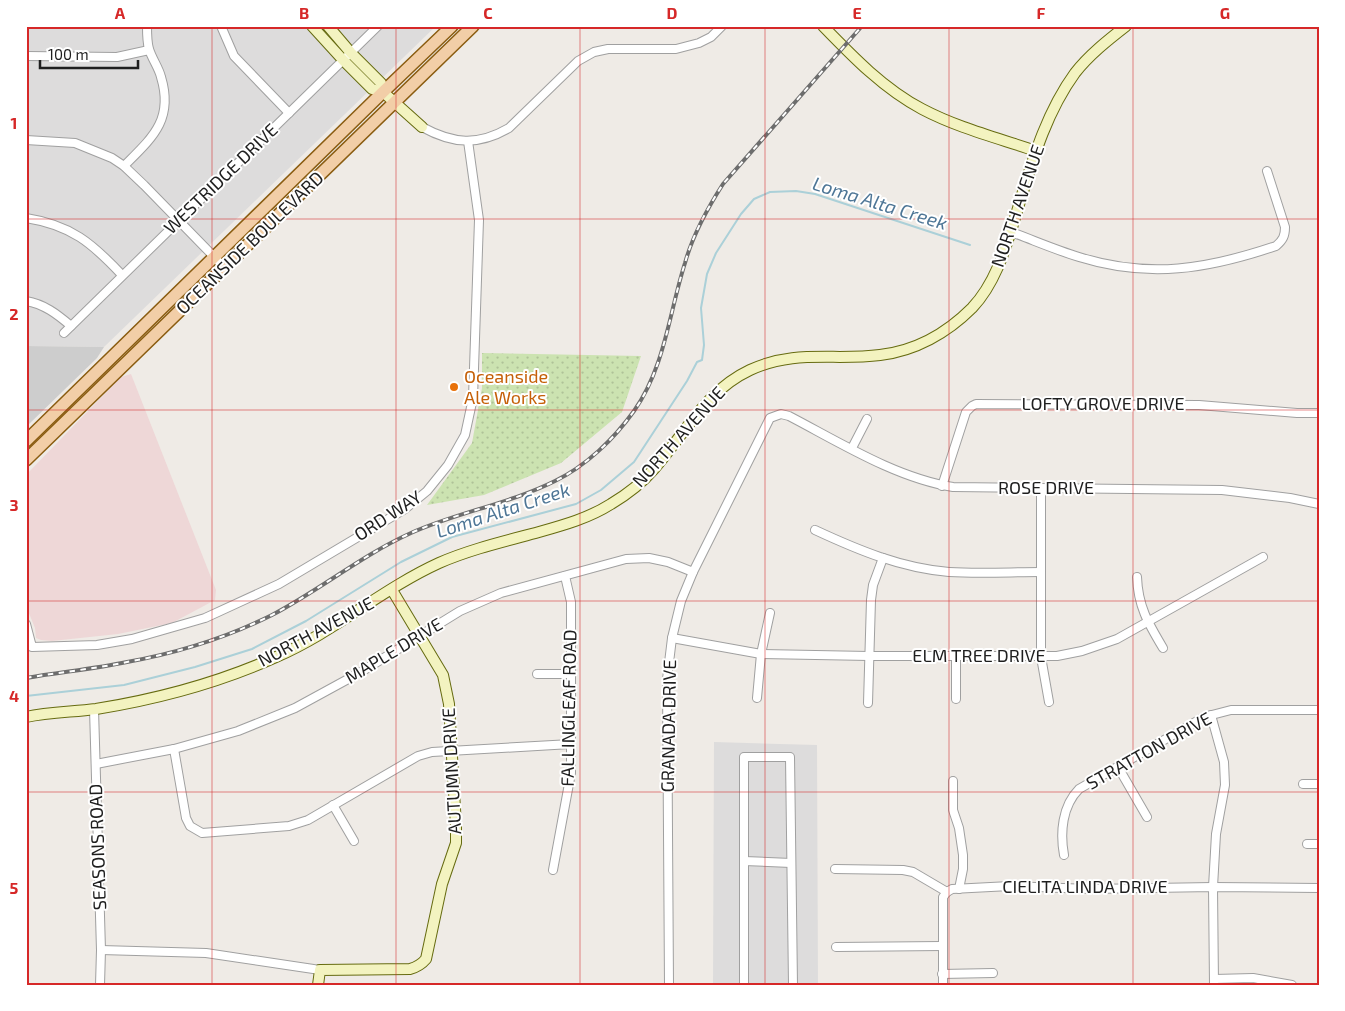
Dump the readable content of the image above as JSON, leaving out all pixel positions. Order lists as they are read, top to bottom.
{
  "streets": {
    "main road": ["NORTH AVENUE", "OCEANSIDE BOULEVARD", "AUTUMN DRIVE"],
    "street": [
      "WESTRIDGE DRIVE",
      "LOFTY GROVE DRIVE",
      "ROSE DRIVE",
      "ORD WAY",
      "MAPLE DRIVE",
      "ELM TREE DRIVE",
      "FALLINGLEAF ROAD",
      "GRANADA DRIVE",
      "STRATTON DRIVE",
      "SEASONS ROAD",
      "CIELITA LINDA DRIVE"
    ]
  },
  "crossings": [
    ["NORTH AVENUE", "AUTUMN DRIVE"],
    ["NORTH AVENUE", "SEASONS ROAD"],
    ["LOFTY GROVE DRIVE", "ROSE DRIVE"],
    ["ROSE DRIVE", "GRANADA DRIVE"],
    ["MAPLE DRIVE", "FALLINGLEAF ROAD"],
    ["MAPLE DRIVE", "GRANADA DRIVE"],
    ["MAPLE DRIVE", "AUTUMN DRIVE"],
    ["MAPLE DRIVE", "SEASONS ROAD"],
    ["ELM TREE DRIVE", "GRANADA DRIVE"]
  ],
  "water": ["Loma Alta Creek"],
  "places": ["Oceanside Ale Works"],
  "scale_bar": "100 m",
  "grid": {
    "columns": [
      "A",
      "B",
      "C",
      "D",
      "E",
      "F",
      "G"
    ],
    "rows": [
      "1",
      "2",
      "3",
      "4",
      "5"
    ]
  }
}
